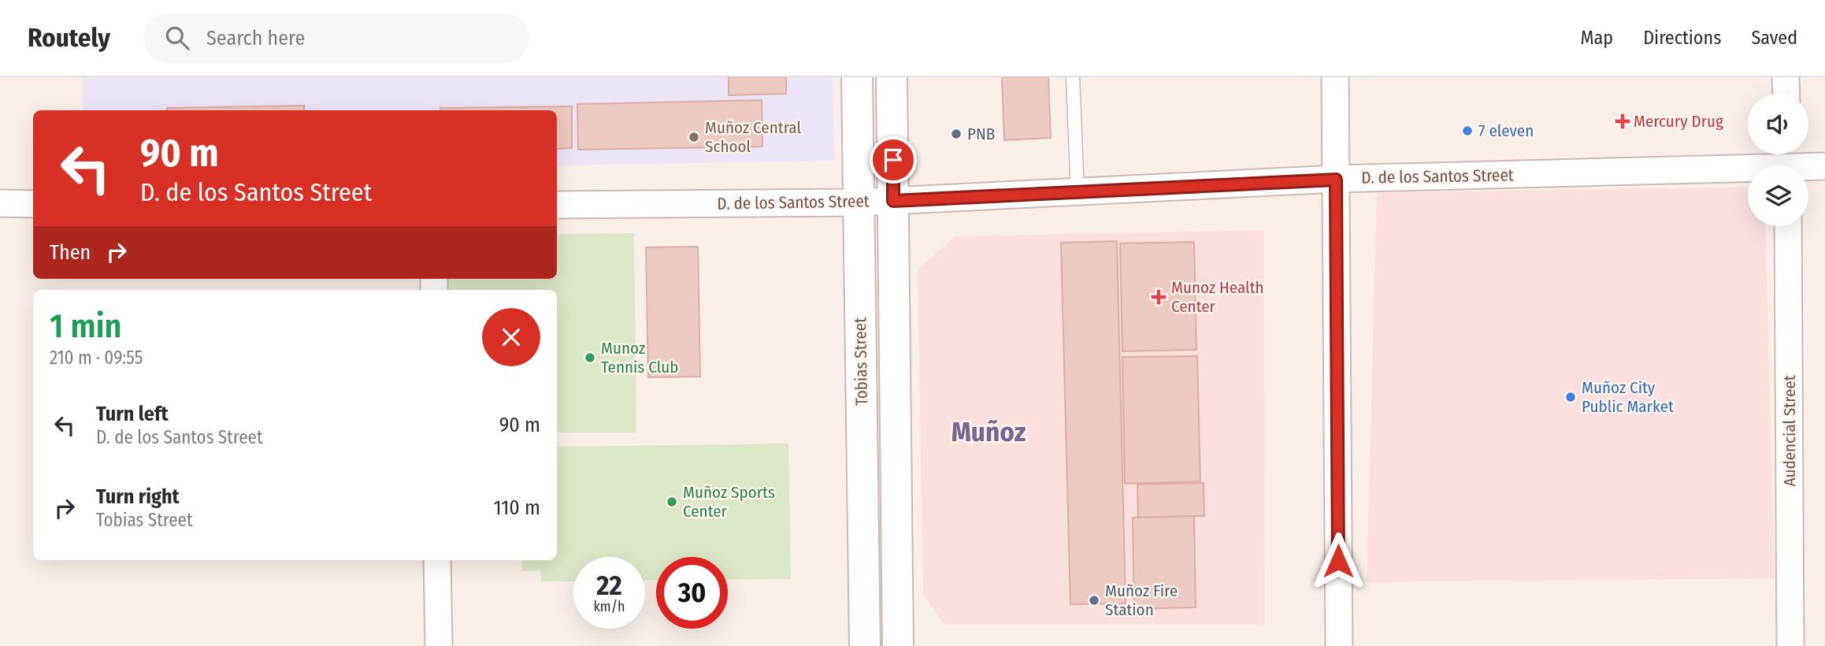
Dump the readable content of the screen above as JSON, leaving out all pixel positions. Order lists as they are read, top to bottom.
{
  "streets": {
    "main road": ["Tobias Street"],
    "street": ["D. de los Santos Street", "Audencial Street"]
  },
  "crossings": [
    ["D. de los Santos Street", "Tobias Street"]
  ],
  "districts": ["Muñoz"],
  "places": {
    "health": ["Mercury Drug", "Munoz Health Center"],
    "other": [
      "7 eleven",
      "PNB",
      "Muñoz Central School",
      "Munoz Tennis Club",
      "Muñoz City Public Market",
      "Muñoz Sports Center",
      "Muñoz Fire Station"
    ]
  },
  "page": {
    "header": "Routely",
    "search": "Search here",
    "nav": ["Map", "Directions", "Saved"],
    "turn": ["90 m", "D. de los Santos Street"],
    "then": "Then",
    "heading": ["1 min", "210 m · 09:55"],
    "list": [
      {
        "name": "Turn left",
        "note": "D. de los Santos Street",
        "value": "90 m"
      },
      {
        "name": "Turn right",
        "note": "Tobias Street",
        "value": "110 m"
      }
    ],
    "speed": "22 km/h",
    "limit": "30"
  }
}
